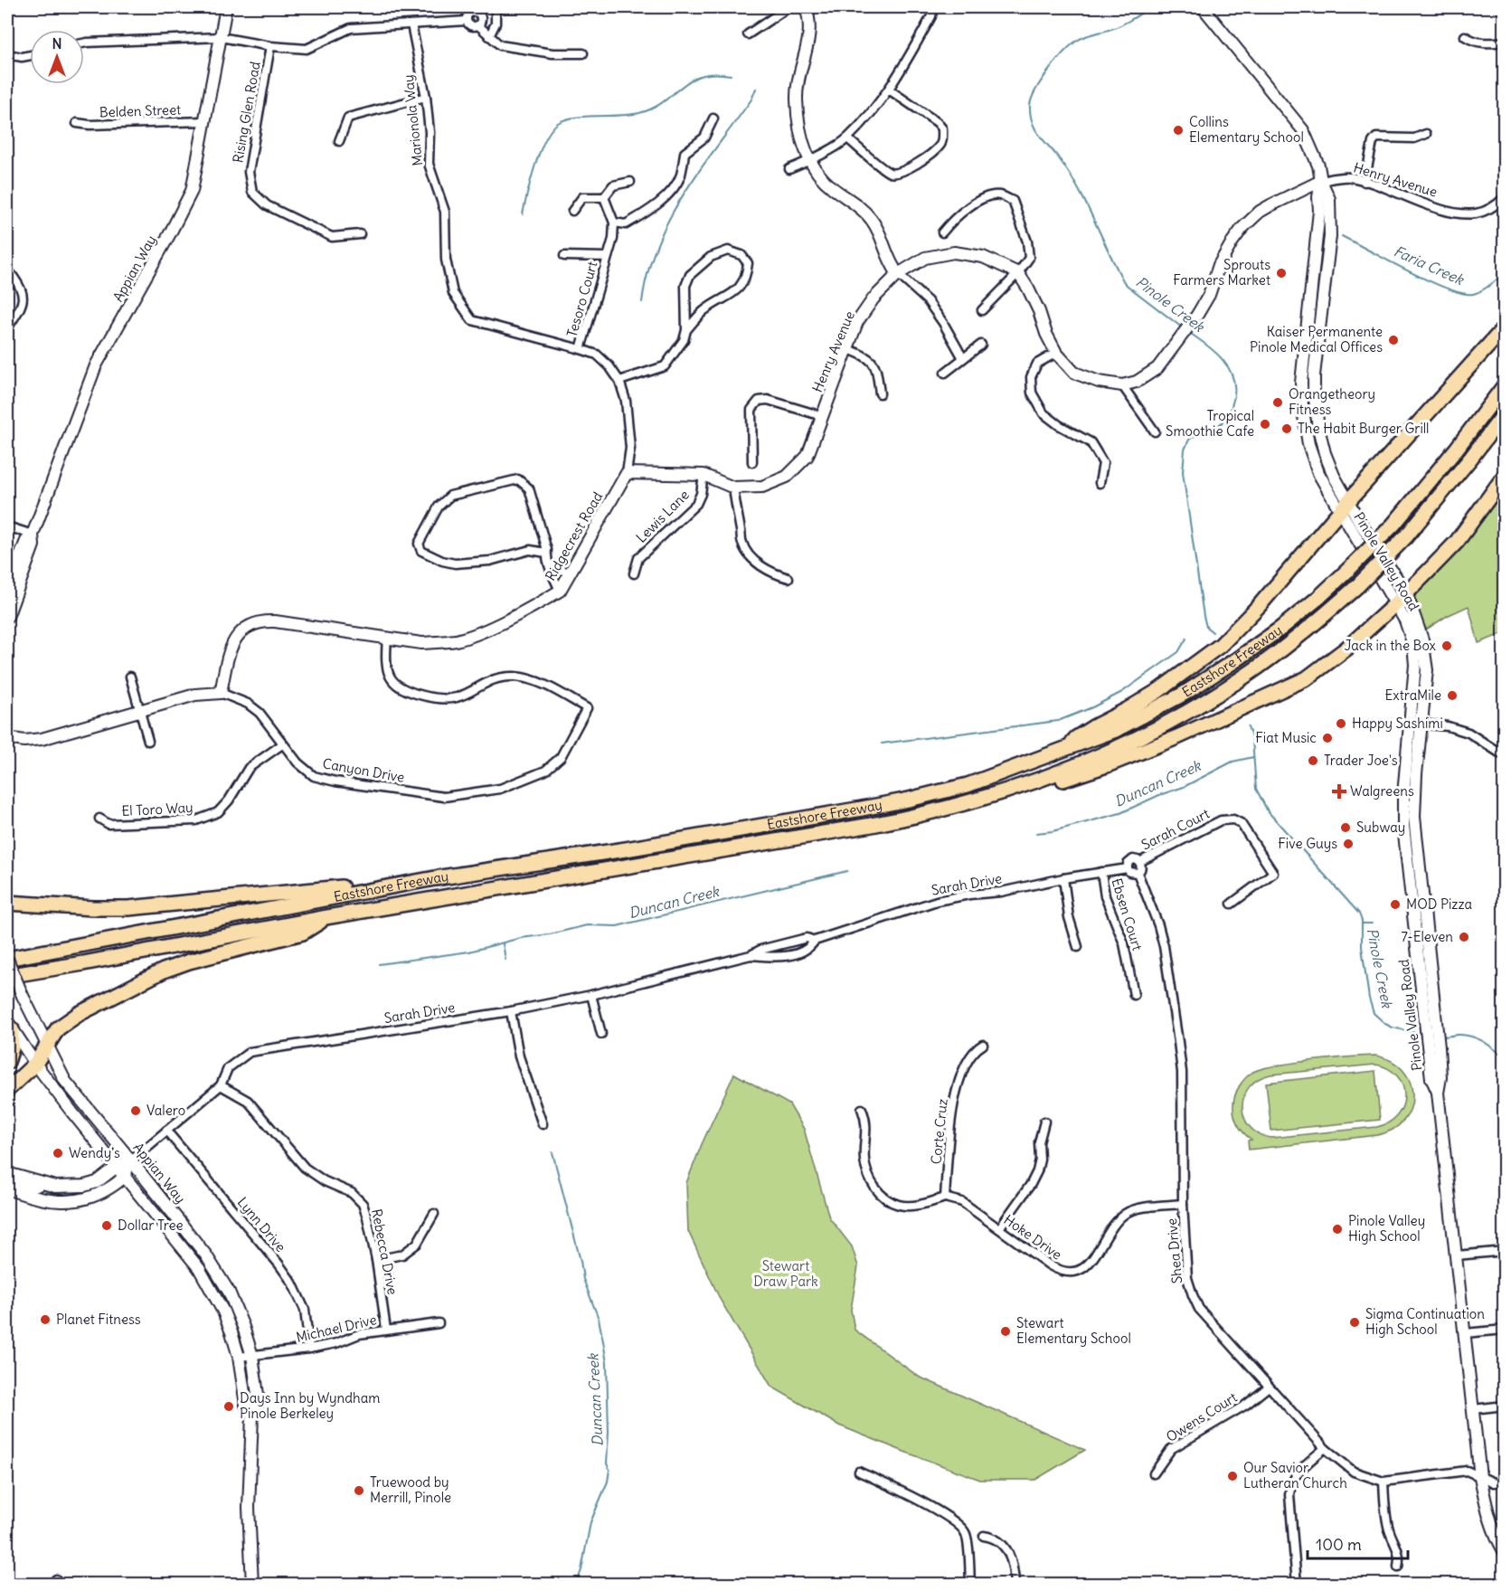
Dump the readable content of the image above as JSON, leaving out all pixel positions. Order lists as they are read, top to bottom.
{
  "streets": {
    "highway": ["Eastshore Freeway"],
    "main road": [
      "Henry Avenue",
      "Appian Way",
      "Ridgecrest Road",
      "Pinole Valley Road",
      "Canyon Drive"
    ],
    "street": [
      "Belden Street",
      "Rising Glen Road",
      "Marionola Way",
      "Tesoro Court",
      "Lewis Lane",
      "El Toro Way",
      "Sarah Court",
      "Sarah Drive",
      "Ebsen Court",
      "Corte Cruz",
      "Lynn Drive",
      "Hoke Drive",
      "Shea Drive",
      "Rebecca Drive",
      "Michael Drive",
      "Owens Court"
    ]
  },
  "crossings": [
    ["Belden Street", "Appian Way"],
    ["Marionola Way", "Tesoro Court"],
    ["Marionola Way", "Ridgecrest Road"],
    ["Henry Avenue", "Lewis Lane"],
    ["Henry Avenue", "Ridgecrest Road"],
    ["Henry Avenue", "Pinole Valley Road"],
    ["Appian Way", "Eastshore Freeway"],
    ["Appian Way", "Sarah Drive"],
    ["Appian Way", "Michael Drive"],
    ["Tesoro Court", "Ridgecrest Road"],
    ["Ridgecrest Road", "Canyon Drive"],
    ["Pinole Valley Road", "Shea Drive"],
    ["Canyon Drive", "El Toro Way"],
    ["Sarah Court", "Sarah Drive"],
    ["Sarah Court", "Shea Drive"],
    ["Sarah Drive", "Ebsen Court"],
    ["Sarah Drive", "Lynn Drive"],
    ["Sarah Drive", "Shea Drive"],
    ["Sarah Drive", "Rebecca Drive"],
    ["Corte Cruz", "Hoke Drive"],
    ["Lynn Drive", "Michael Drive"],
    ["Hoke Drive", "Shea Drive"],
    ["Shea Drive", "Owens Court"],
    ["Rebecca Drive", "Michael Drive"]
  ],
  "water": ["Faria Creek", "Pinole Creek", "Duncan Creek"],
  "parks": ["Stewart Draw Park"],
  "places": {
    "other": [
      "Collins Elementary School",
      "Sprouts Farmers Market",
      "Kaiser Permanente Pinole Medical Offices",
      "Orangetheory Fitness",
      "Tropical Smoothie Cafe",
      "The Habit Burger Grill",
      "Jack in the Box",
      "ExtraMile",
      "Happy Sashimi",
      "Fiat Music",
      "Trader Joe's",
      "Subway",
      "Five Guys",
      "MOD Pizza",
      "7-Eleven",
      "Valero",
      "Wendy's",
      "Dollar Tree",
      "Pinole Valley High School",
      "Planet Fitness",
      "Sigma Continuation High School",
      "Stewart Elementary School",
      "Days Inn by Wyndham Pinole Berkeley",
      "Our Savior Lutheran Church",
      "Truewood by Merrill, Pinole"
    ],
    "health": ["Walgreens"]
  },
  "scale_bar": "100 m",
  "north": "top"
}
